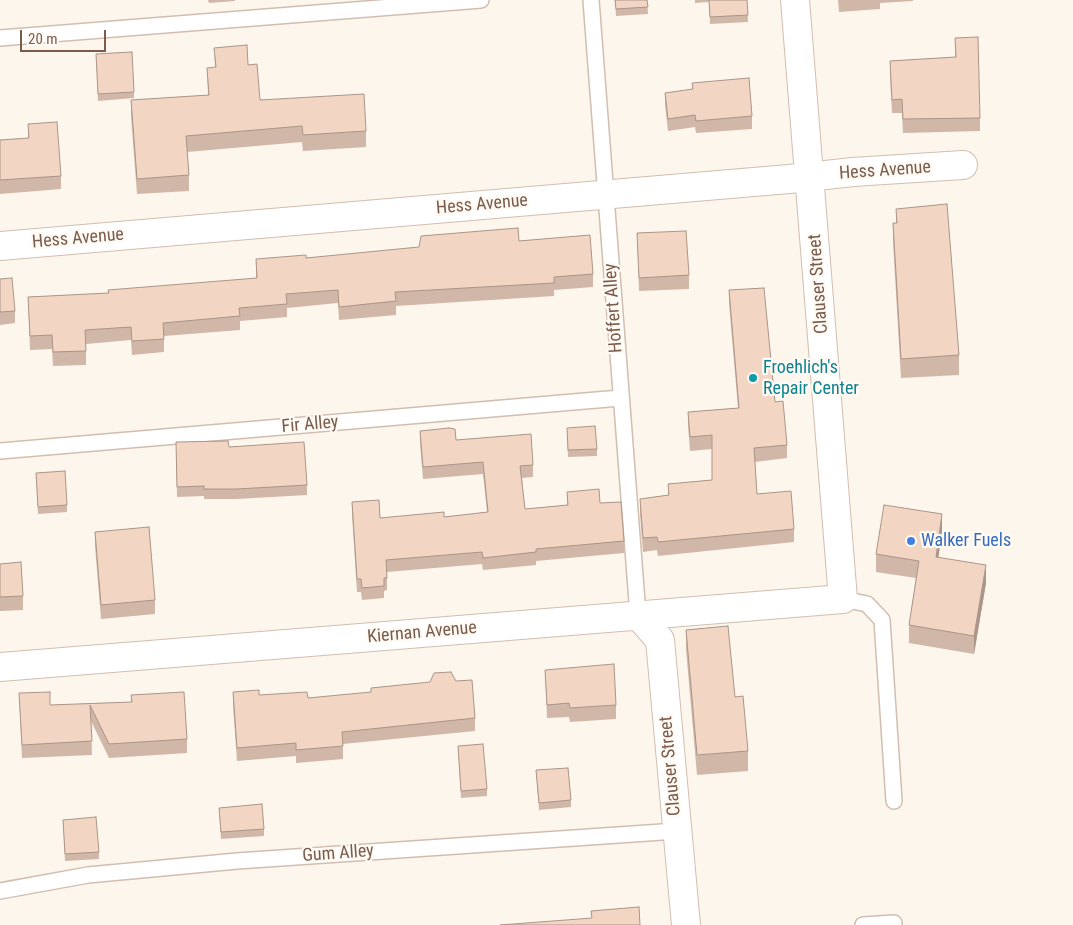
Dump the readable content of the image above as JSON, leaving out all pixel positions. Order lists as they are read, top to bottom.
{
  "streets": {
    "street": ["Hess Avenue", "Clauser Street", "Kiernan Avenue"],
    "lane": ["Hoffert Alley", "Fir Alley", "Gum Alley"]
  },
  "crossings": [
    ["Hess Avenue", "Clauser Street"],
    ["Hess Avenue", "Hoffert Alley"],
    ["Clauser Street", "Hoffert Alley"],
    ["Clauser Street", "Kiernan Avenue"],
    ["Clauser Street", "Gum Alley"],
    ["Hoffert Alley", "Fir Alley"],
    ["Hoffert Alley", "Kiernan Avenue"]
  ],
  "places": ["Froehlich's Repair Center", "Walker Fuels"],
  "scale_bar": "20 m"
}
